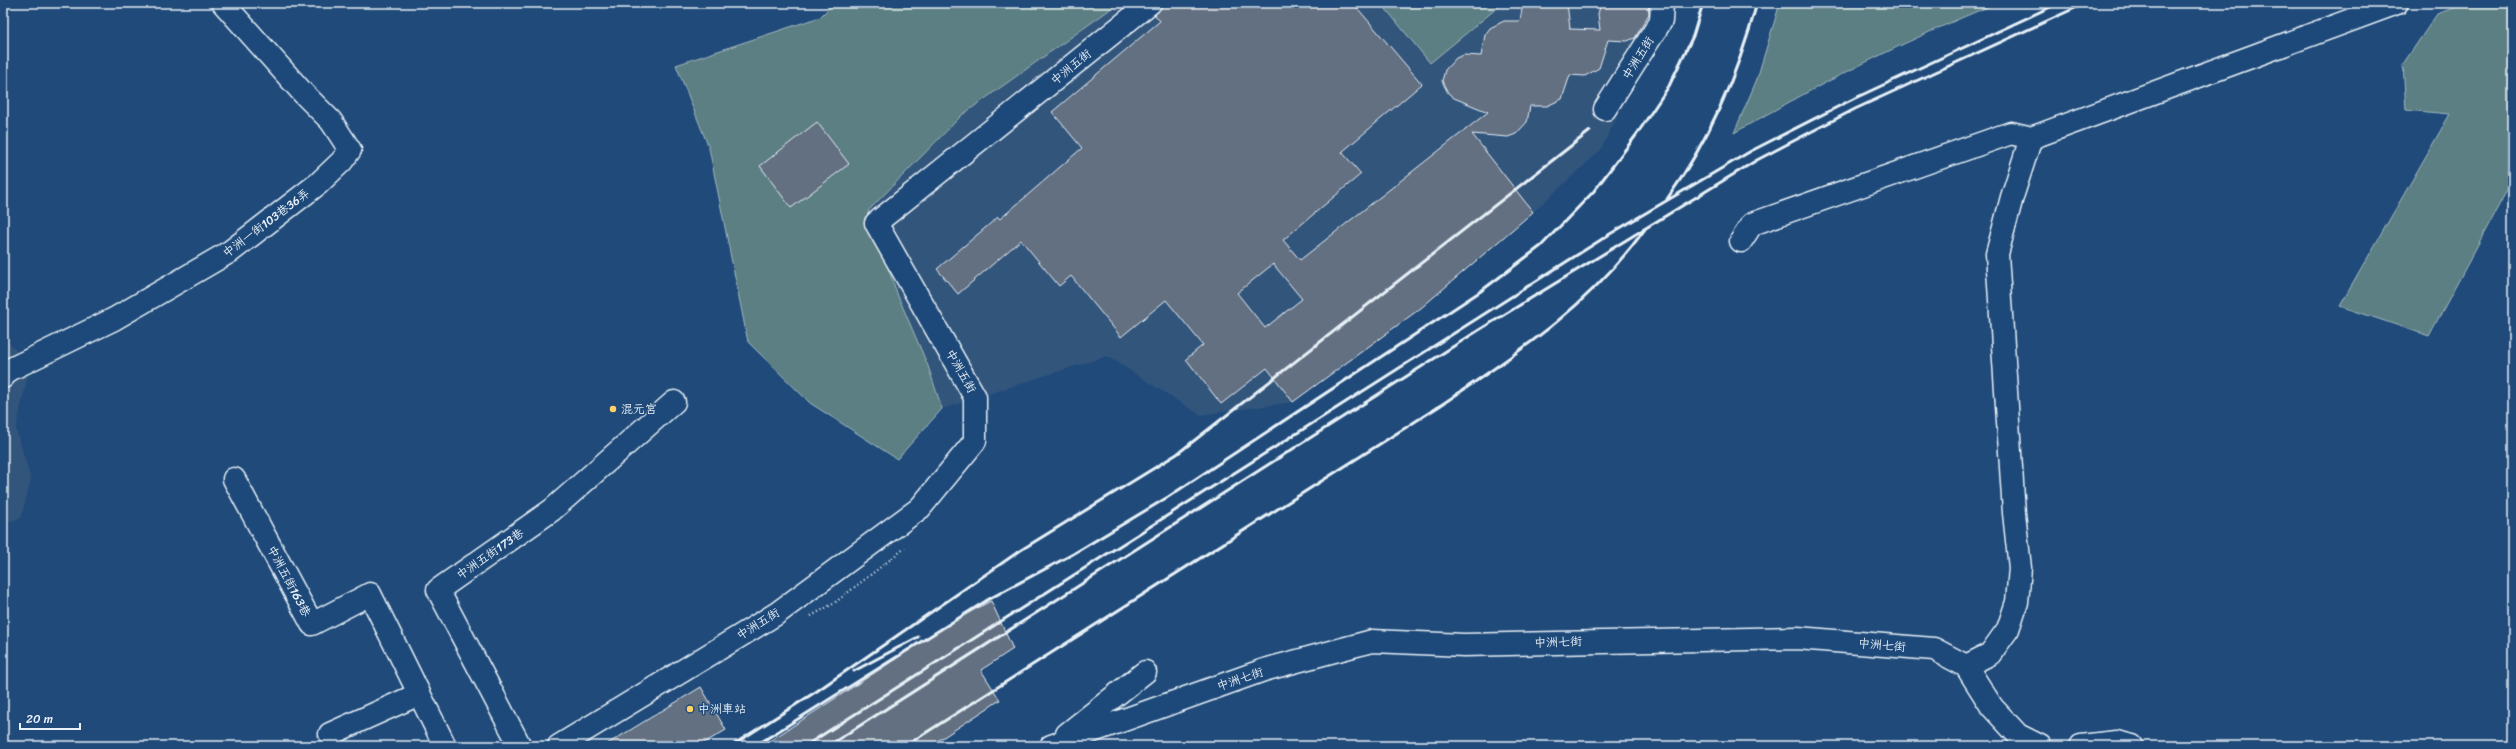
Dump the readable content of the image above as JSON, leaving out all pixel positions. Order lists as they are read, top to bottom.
{
  "streets": {
    "street": [
      "中洲五街",
      "中洲一街103巷36弄",
      "中洲五街173巷",
      "中洲五街163巷",
      "中洲七街"
    ]
  },
  "places": ["混元宮", "中洲車站"],
  "scale_bar": "20 m"
}
